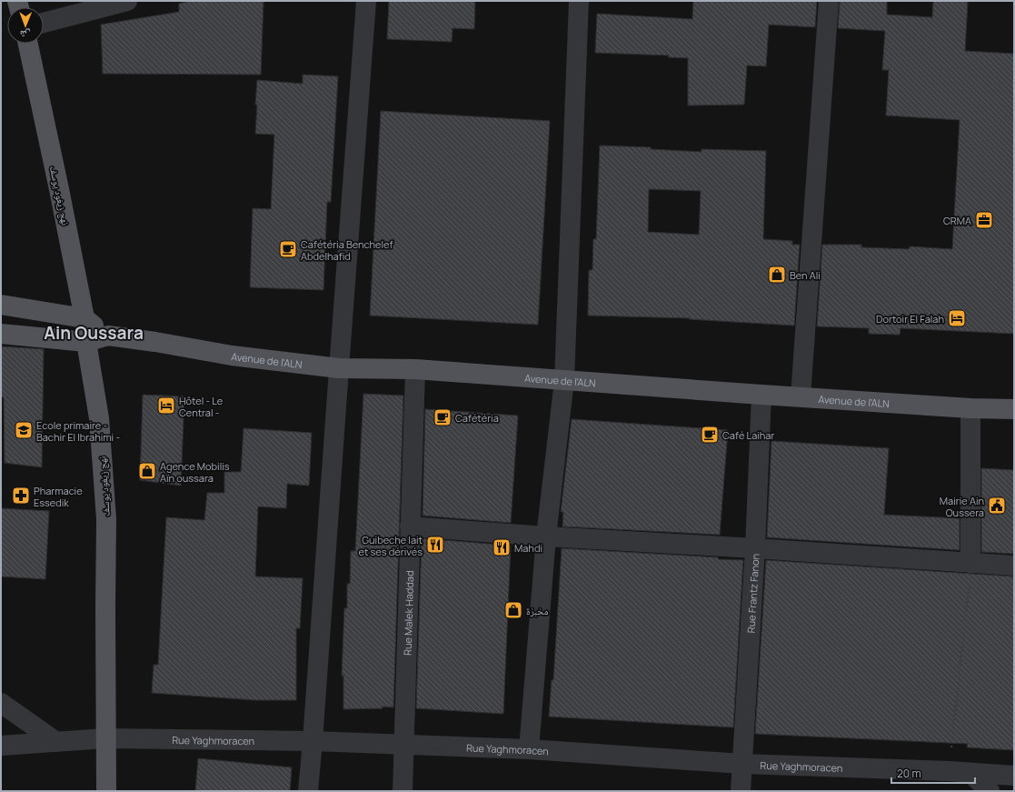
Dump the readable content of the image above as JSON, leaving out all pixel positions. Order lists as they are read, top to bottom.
{
  "streets": {
    "main road": ["نهج زيغود يوسف", "Avenue de l'ALN"],
    "street": ["Rue Frantz Fanon", "Rue Malek Haddad", "Rue Yaghmoracen"]
  },
  "crossings": [
    ["نهج زيغود يوسف", "Rue Yaghmoracen"],
    ["Avenue de l'ALN", "Rue Frantz Fanon"],
    ["Avenue de l'ALN", "Rue Malek Haddad"],
    ["Rue Frantz Fanon", "Rue Yaghmoracen"],
    ["Rue Malek Haddad", "Rue Yaghmoracen"]
  ],
  "districts": ["Ain Oussara"],
  "places": {
    "office": ["CRMA"],
    "cafe": ["Cafétéria Benchelef Abdelhafid", "Cafétéria", "Café Laihar"],
    "shop": ["Ben Ali", "Agence Mobilis Aïn oussara", "مخبزة"],
    "hotel": ["Dortoir El Falah", "Hôtel - Le Central -"],
    "school or university": ["Ecole primaire - Bachir El Ibrahimi -"],
    "pharmacy": ["Pharmacie Essedik"],
    "public building": ["Mairie Ain Oussera"],
    "restaurant": ["Guibeche lait et ses dérivés", "Mahdi"]
  },
  "scale_bar": "20 m",
  "north": "bottom"
}
